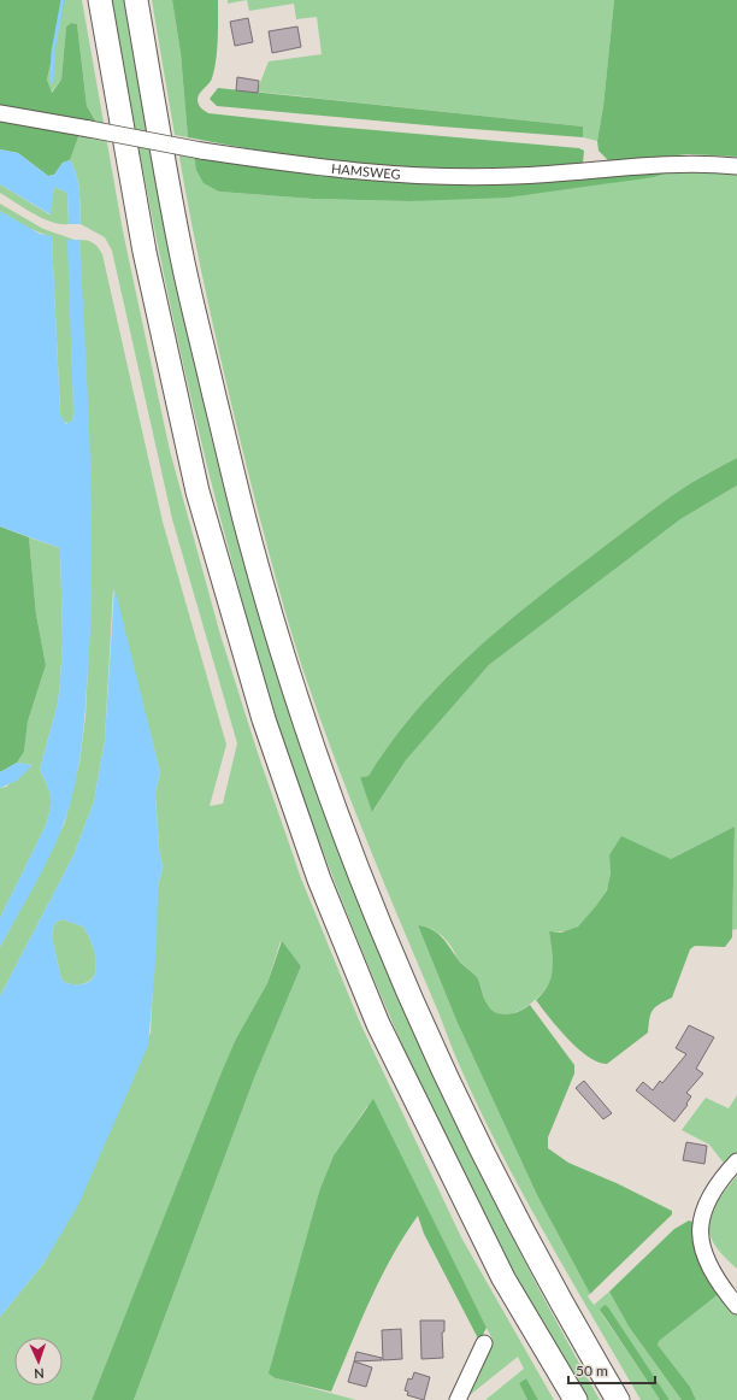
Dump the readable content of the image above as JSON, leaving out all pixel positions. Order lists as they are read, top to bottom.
{
  "streets": {
    "street": ["HAMSWEG"]
  },
  "scale_bar": "50 m",
  "north": "bottom"
}
